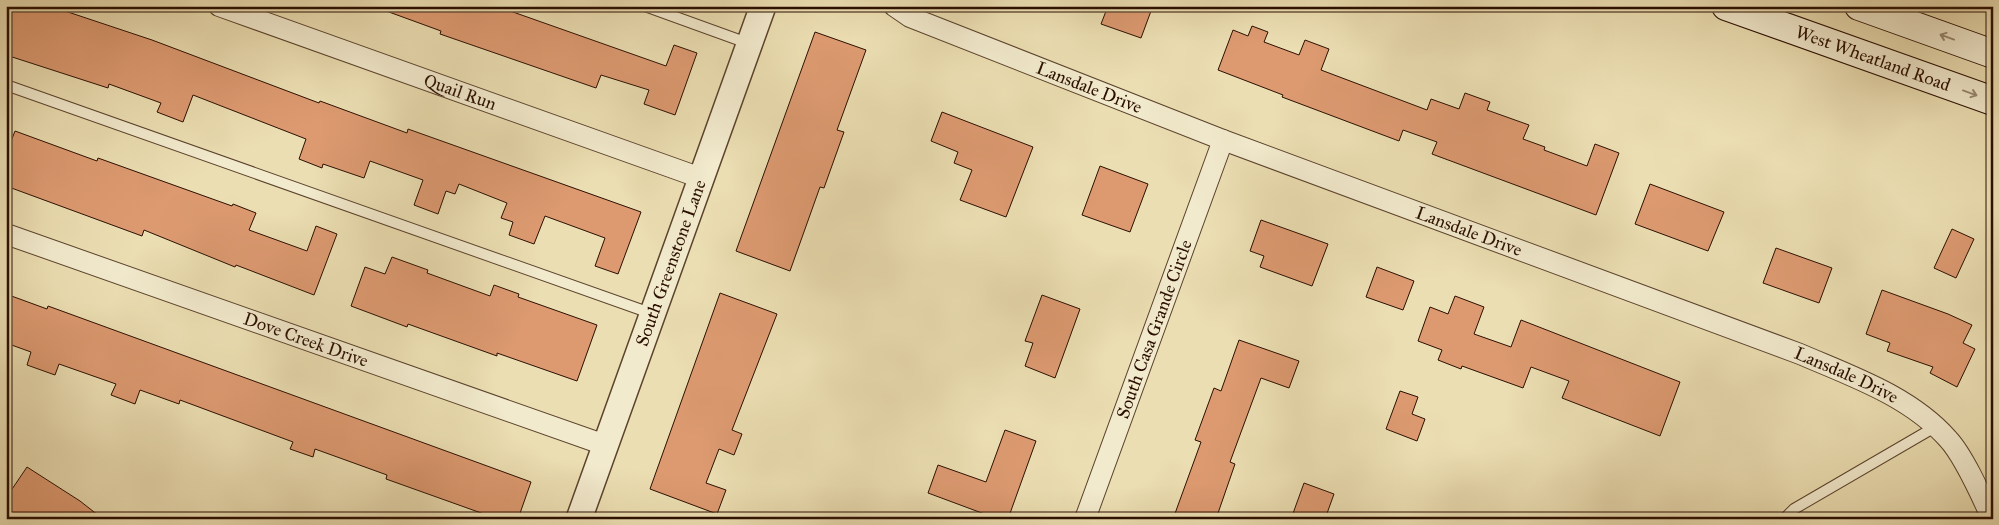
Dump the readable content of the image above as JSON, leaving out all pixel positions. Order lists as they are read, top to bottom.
{
  "streets": {
    "main road": ["West Wheatland Road"],
    "street": [
      "Lansdale Drive",
      "Quail Run",
      "South Greenstone Lane",
      "South Casa Grande Circle",
      "Dove Creek Drive"
    ]
  },
  "crossings": [
    ["Lansdale Drive", "South Casa Grande Circle"],
    ["Quail Run", "South Greenstone Lane"],
    ["South Greenstone Lane", "Dove Creek Drive"]
  ]
}
